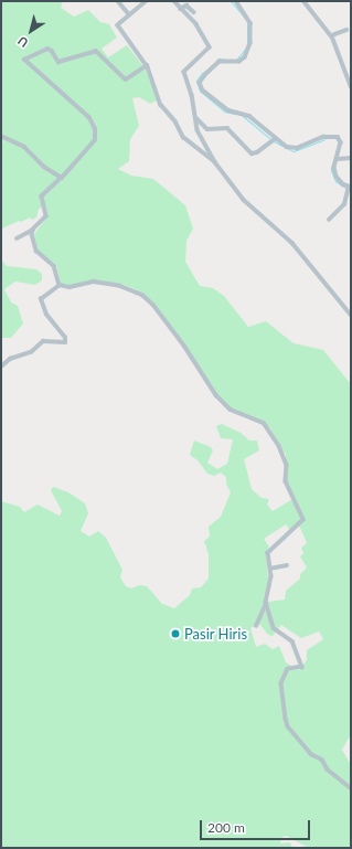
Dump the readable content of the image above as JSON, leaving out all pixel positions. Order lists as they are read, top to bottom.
{
  "places": ["Pasir Hiris"],
  "scale_bar": "200 m",
  "north": "bottom left"
}
